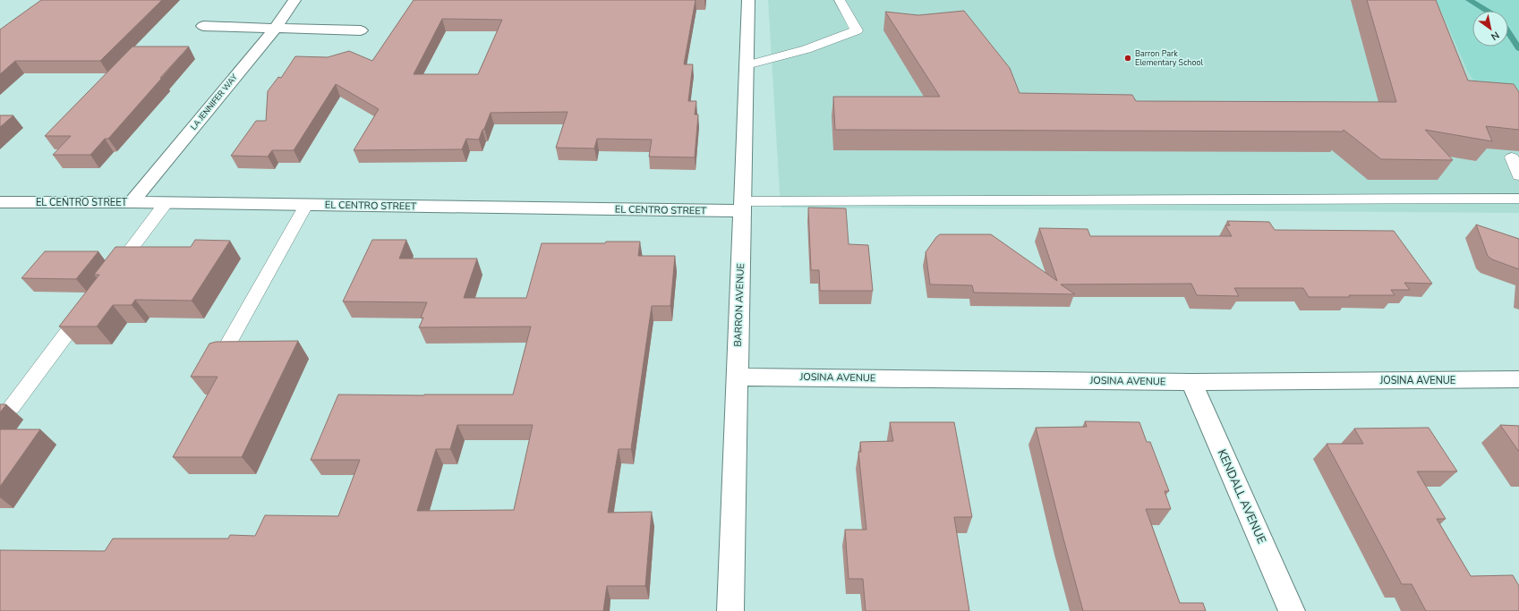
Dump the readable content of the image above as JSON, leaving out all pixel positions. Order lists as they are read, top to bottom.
{
  "streets": {
    "street": [
      "LA JENNIFER WAY",
      "EL CENTRO STREET",
      "BARRON AVENUE",
      "JOSINA AVENUE",
      "KENDALL AVENUE"
    ]
  },
  "crossings": [
    ["LA JENNIFER WAY", "EL CENTRO STREET"],
    ["EL CENTRO STREET", "BARRON AVENUE"],
    ["BARRON AVENUE", "JOSINA AVENUE"],
    ["JOSINA AVENUE", "KENDALL AVENUE"]
  ],
  "places": ["Barron Park Elementary School"],
  "north": "bottom right"
}
